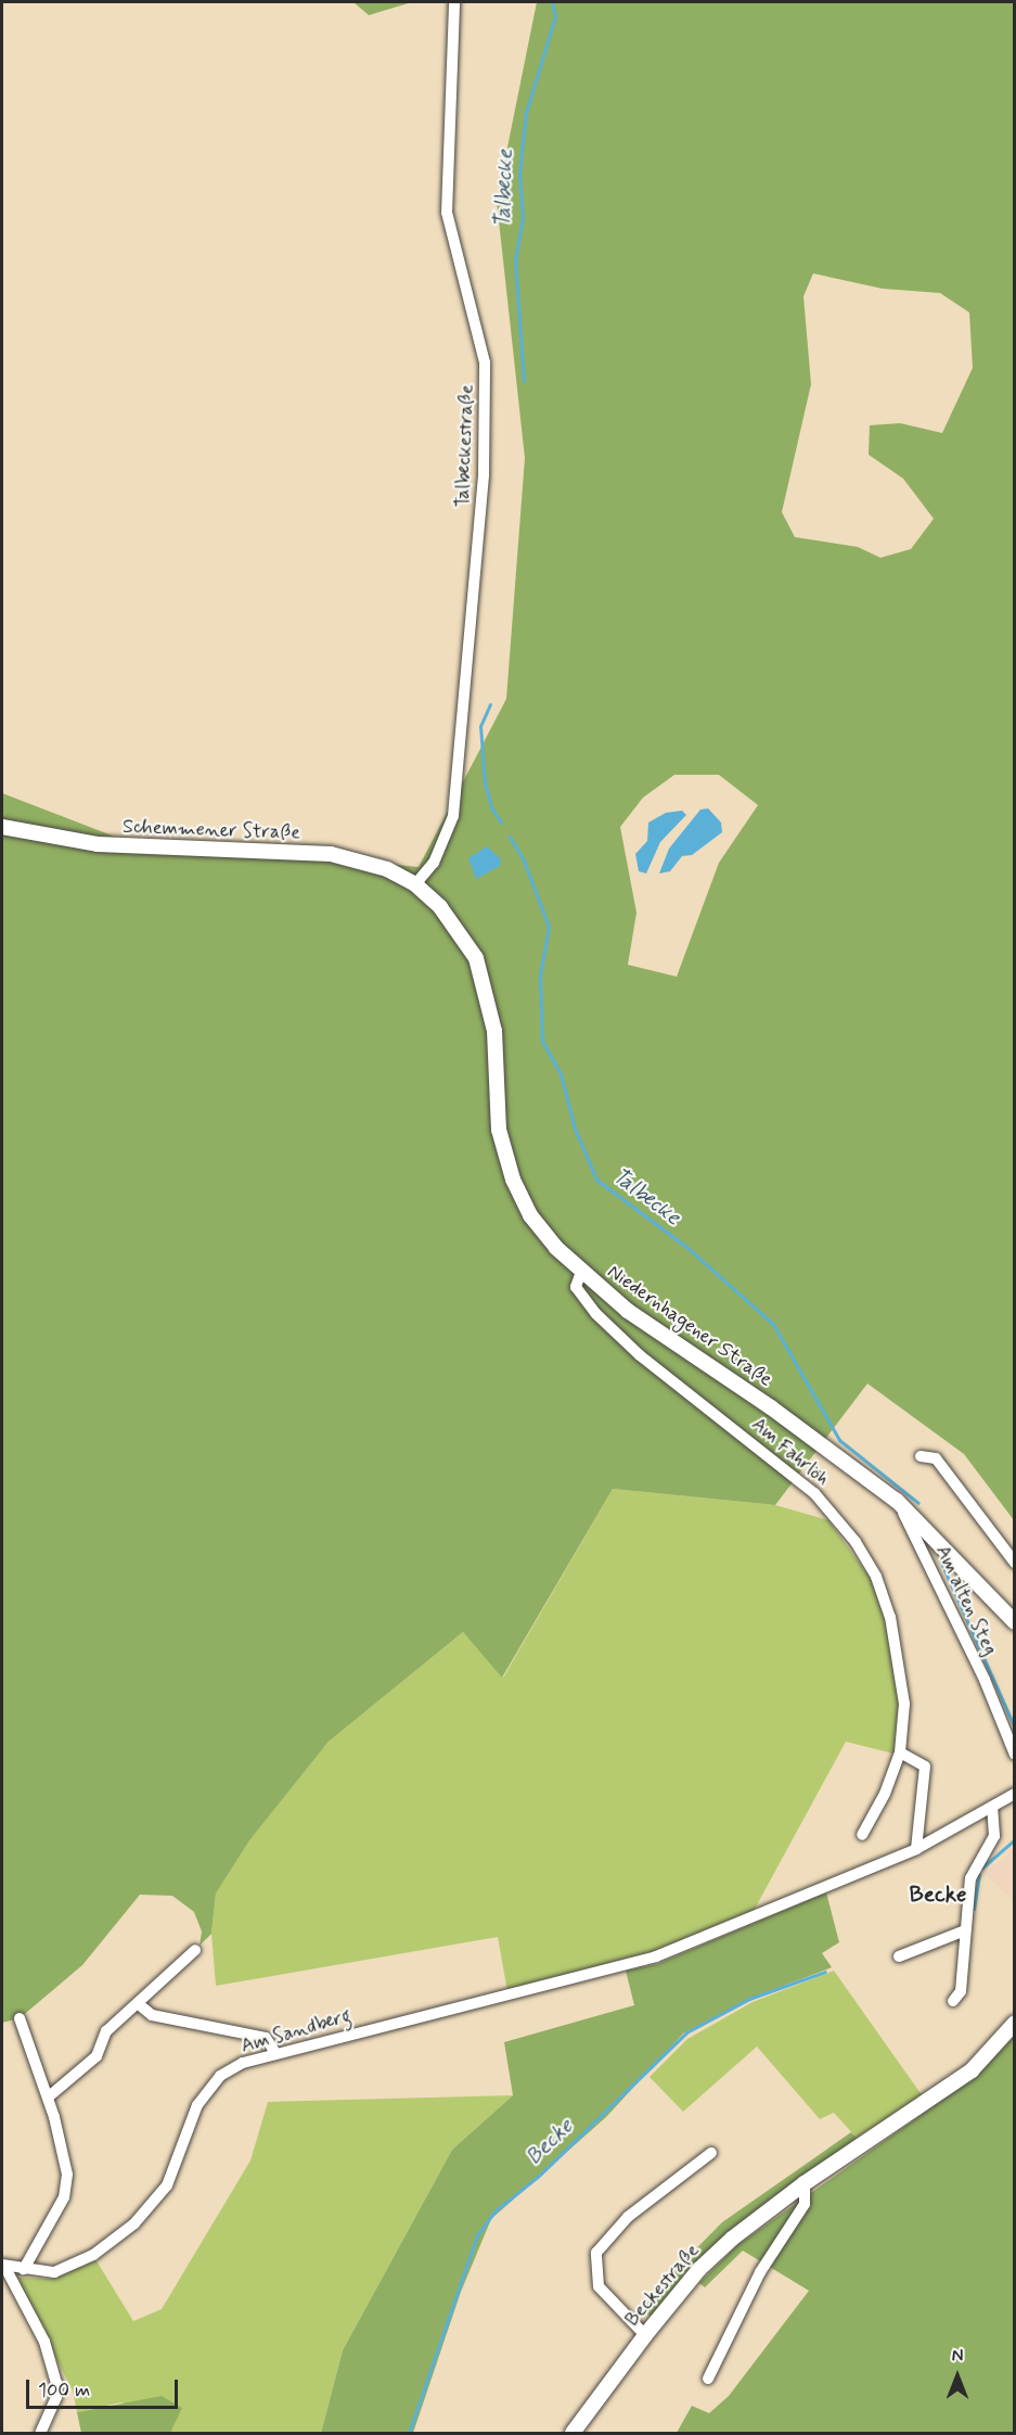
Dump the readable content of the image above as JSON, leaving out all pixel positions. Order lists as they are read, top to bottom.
{
  "streets": {
    "main road": ["Schemmener Straße", "Niedernhagener Straße", "Beckestraße"],
    "street": [
      "Talbeckestraße",
      "Am Fahrlöh",
      "Am alten Steg",
      "Am Sandberg"
    ]
  },
  "crossings": [
    ["Talbeckestraße", "Schemmener Straße"],
    ["Talbeckestraße", "Niedernhagener Straße"],
    ["Schemmener Straße", "Niedernhagener Straße"],
    ["Niedernhagener Straße", "Am Fahrlöh"],
    ["Niedernhagener Straße", "Am alten Steg"]
  ],
  "districts": ["Becke"],
  "water": ["Talbecke", "Becke"],
  "scale_bar": "100 m",
  "north": "top"
}
